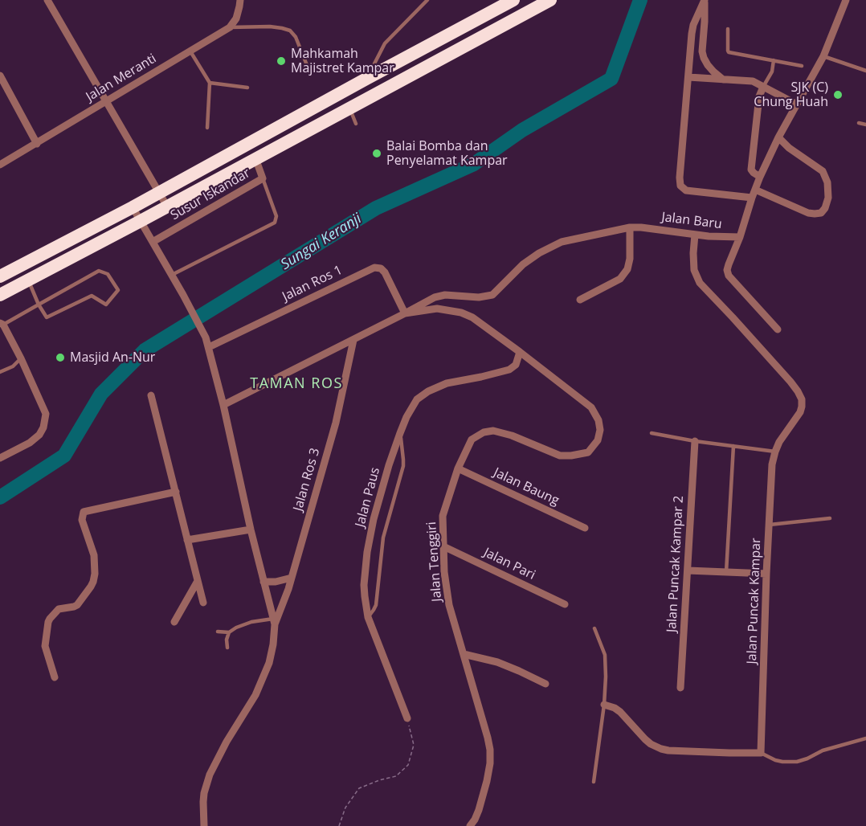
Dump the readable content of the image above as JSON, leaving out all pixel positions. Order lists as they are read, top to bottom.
{
  "streets": {
    "street": [
      "Jalan Meranti",
      "Susur Iskandar",
      "Jalan Baru",
      "Jalan Ros 1",
      "Jalan Ros 3",
      "Jalan Baung",
      "Jalan Paus",
      "Jalan Tenggiri",
      "Jalan Pari",
      "Jalan Puncak Kampar 2",
      "Jalan Puncak Kampar"
    ]
  },
  "crossings": [
    ["Jalan Baru", "Jalan Ros 1"],
    ["Jalan Baru", "Jalan Ros 3"],
    ["Jalan Baru", "Jalan Tenggiri"],
    ["Jalan Ros 1", "Jalan Tenggiri"],
    ["Jalan Baung", "Jalan Tenggiri"],
    ["Jalan Paus", "Jalan Tenggiri"],
    ["Jalan Tenggiri", "Jalan Pari"]
  ],
  "districts": ["TAMAN ROS"],
  "water": ["Sungai Keranji"],
  "places": [
    "Mahkamah Majistret Kampar",
    "SJK (C) Chung Huah",
    "Balai Bomba dan Penyelamat Kampar",
    "Masjid An-Nur"
  ]
}
